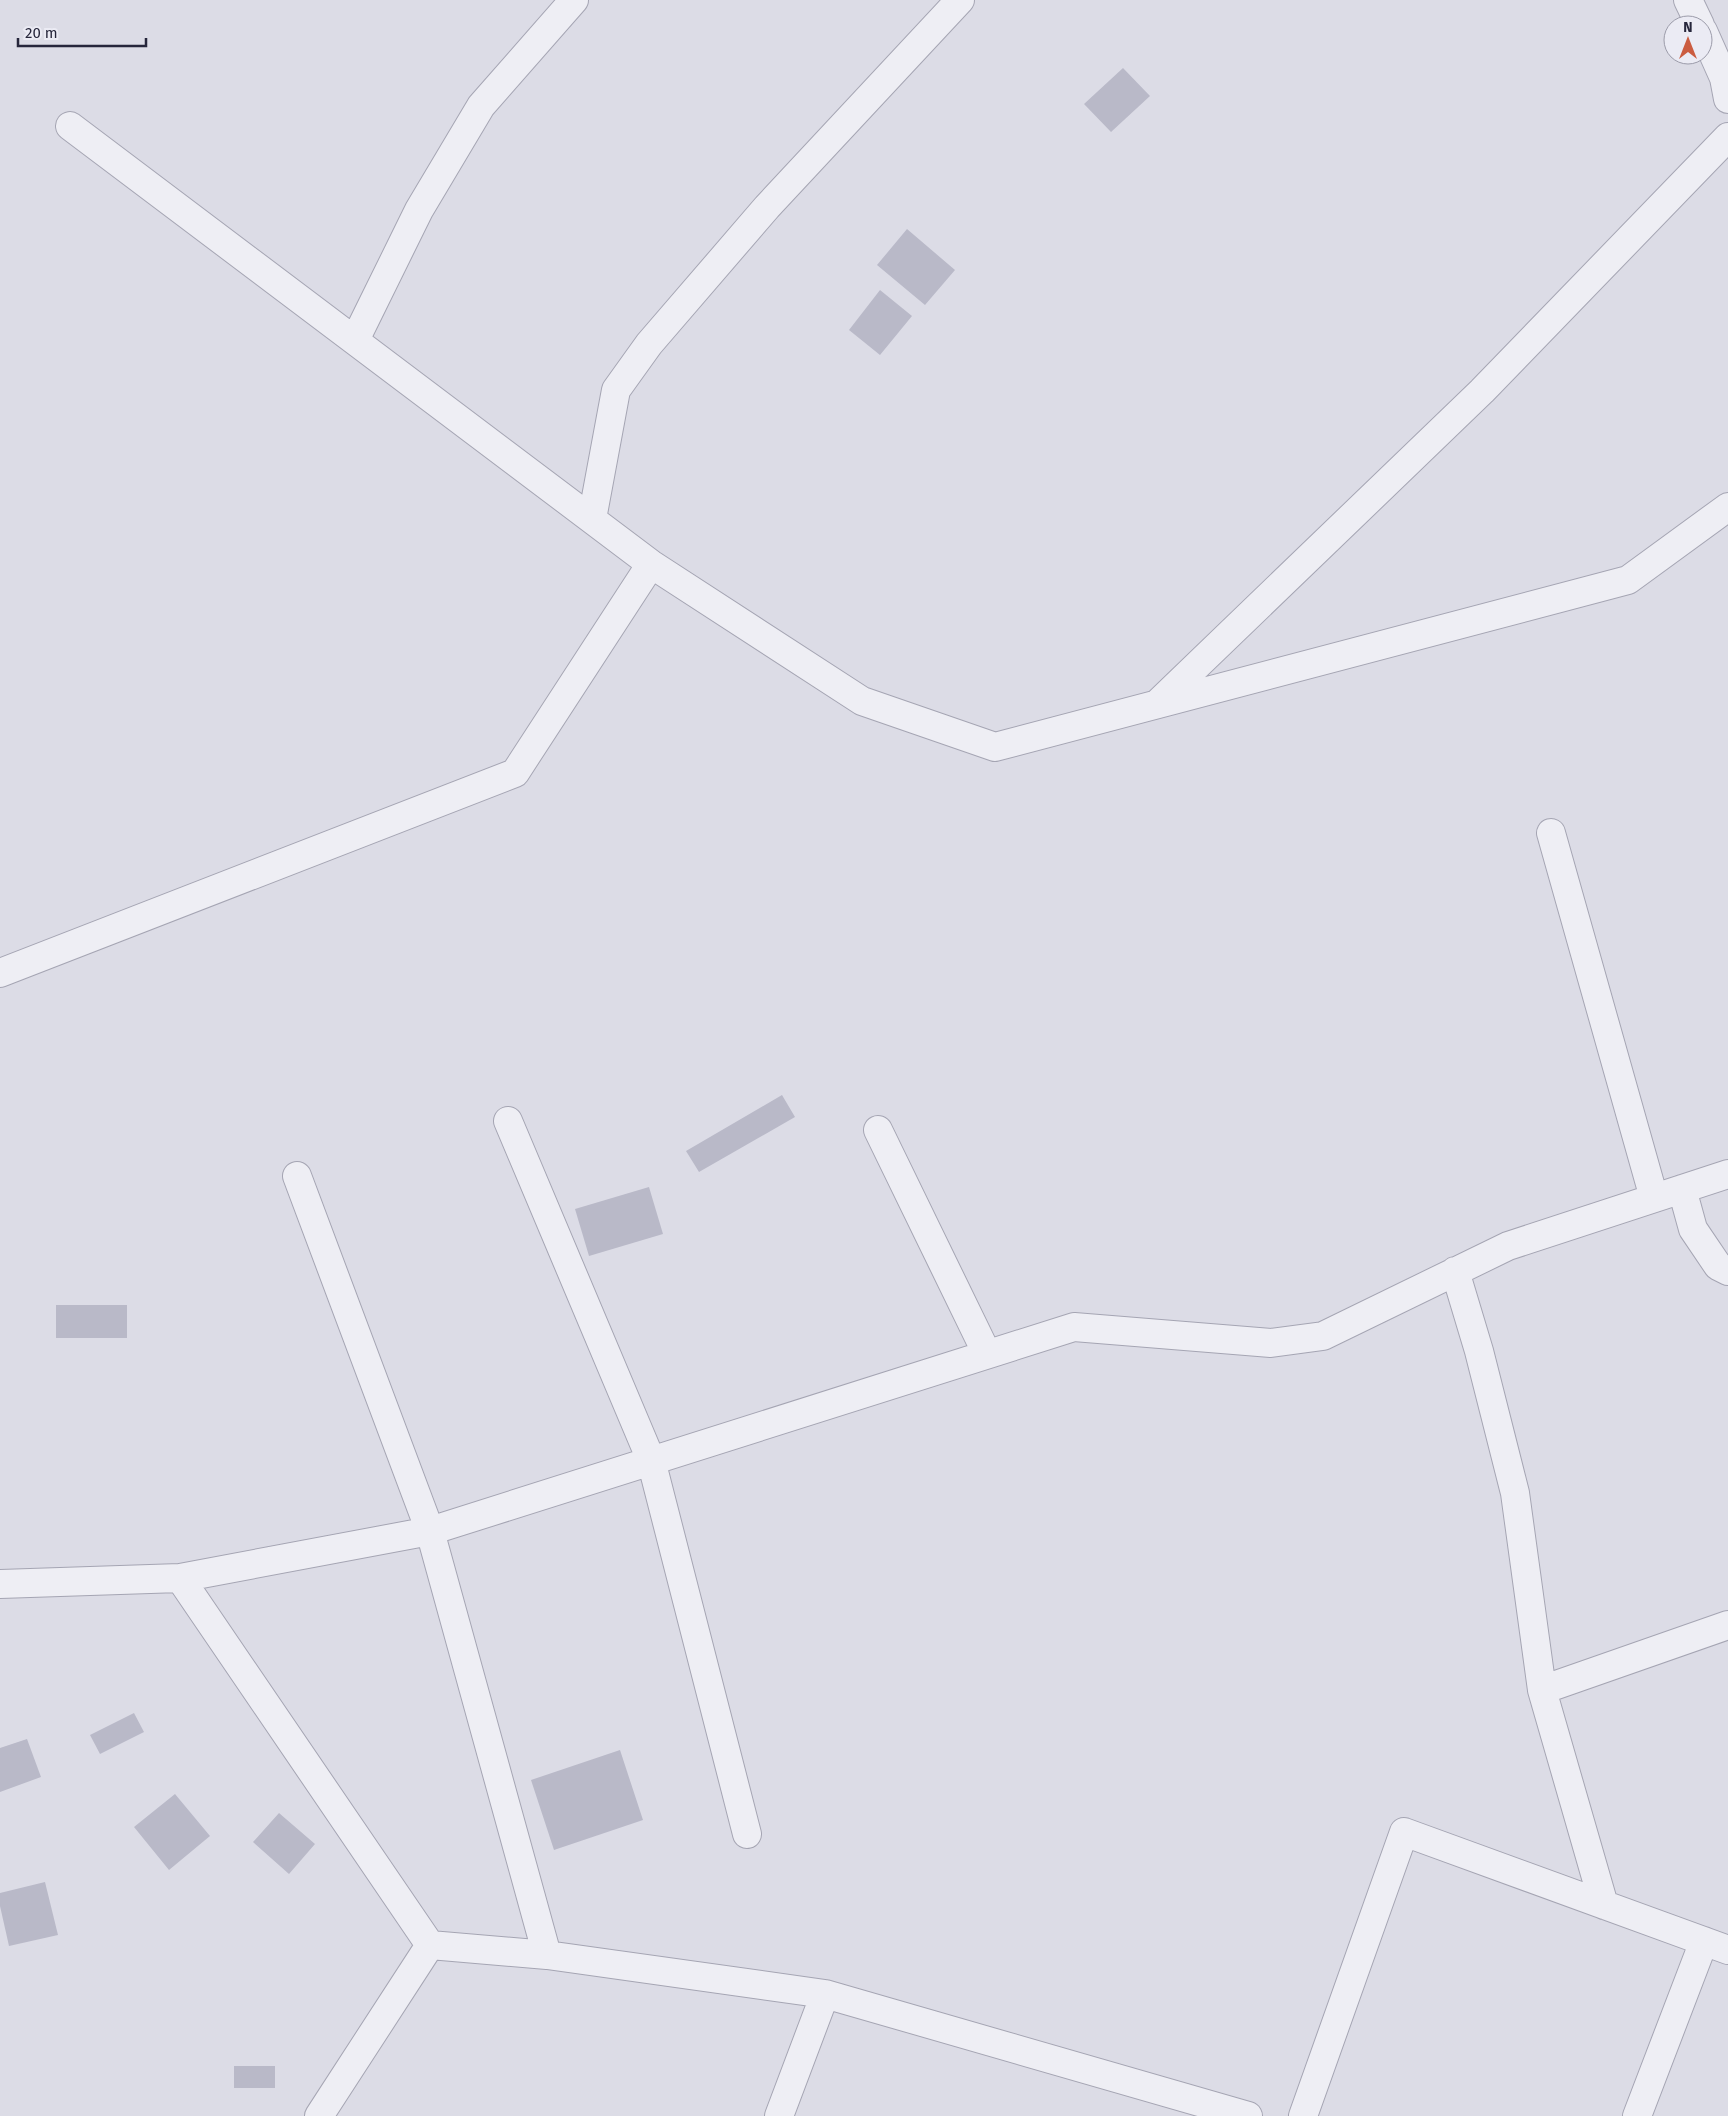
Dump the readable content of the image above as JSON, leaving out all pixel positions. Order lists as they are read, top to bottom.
{
  "scale_bar": "20 m",
  "north": "top"
}
